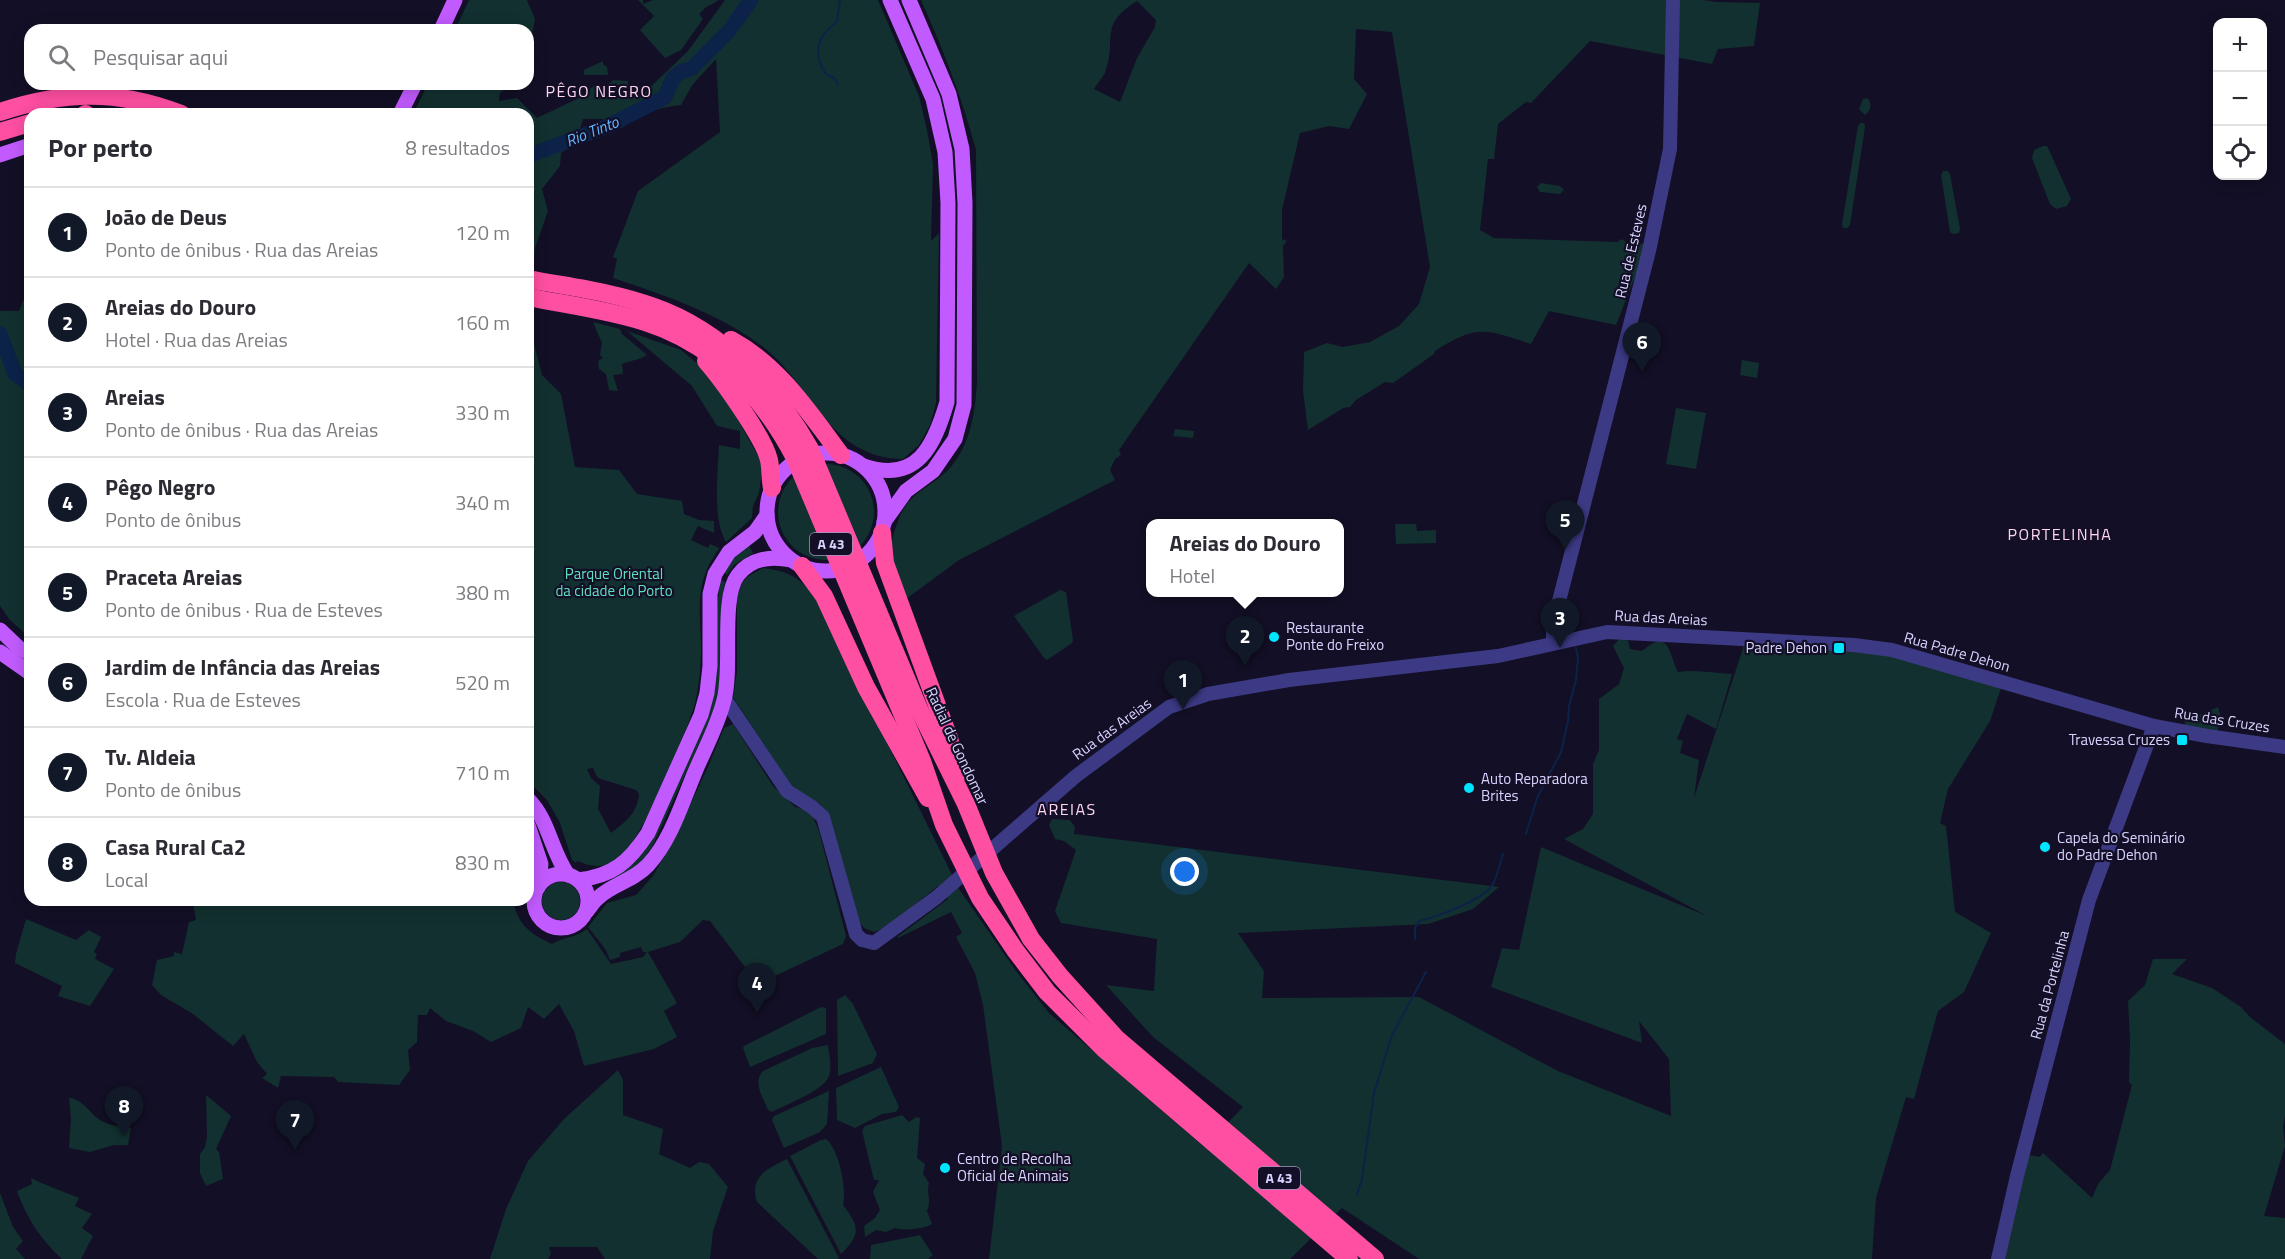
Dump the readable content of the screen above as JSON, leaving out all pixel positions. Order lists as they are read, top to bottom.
{
  "streets": {
    "highway": ["A 43", "Radial de Gondomar"],
    "street": [
      "Rua de Esteves",
      "Rua das Areias",
      "Rua Padre Dehon",
      "Rua das Cruzes",
      "Rua da Portelinha"
    ]
  },
  "crossings": [
    ["Rua de Esteves", "Rua das Areias"],
    ["Rua das Areias", "Rua Padre Dehon"],
    ["Rua Padre Dehon", "Rua das Cruzes"],
    ["Rua Padre Dehon", "Rua da Portelinha"],
    ["Rua das Cruzes", "Rua da Portelinha"]
  ],
  "districts": ["PÊGO NEGRO", "PORTELINHA", "AREIAS"],
  "water": ["Rio Tinto"],
  "parks": ["Parque Oriental da cidade do Porto"],
  "places": {
    "other": [
      "Restaurante Ponte do Freixo",
      "Auto Reparadora Brites",
      "Capela do Seminário do Padre Dehon",
      "Centro de Recolha Oficial de Animais"
    ],
    "transit": ["Padre Dehon", "Travessa Cruzes"]
  },
  "page": {
    "map_buttons": ["+", "−"],
    "search": "Pesquisar aqui",
    "heading": ["Por perto", "8 resultados"],
    "list": [
      {
        "mark": "1",
        "name": "João de Deus",
        "note": "Ponto de ônibus · Rua das Areias",
        "value": "120 m"
      },
      {
        "mark": "2",
        "name": "Areias do Douro",
        "note": "Hotel · Rua das Areias",
        "value": "160 m"
      },
      {
        "mark": "3",
        "name": "Areias",
        "note": "Ponto de ônibus · Rua das Areias",
        "value": "330 m"
      },
      {
        "mark": "4",
        "name": "Pêgo Negro",
        "note": "Ponto de ônibus",
        "value": "340 m"
      },
      {
        "mark": "5",
        "name": "Praceta Areias",
        "note": "Ponto de ônibus · Rua de Esteves",
        "value": "380 m"
      },
      {
        "mark": "6",
        "name": "Jardim de Infância das Areias",
        "note": "Escola · Rua de Esteves",
        "value": "520 m"
      },
      {
        "mark": "7",
        "name": "Tv. Aldeia",
        "note": "Ponto de ônibus",
        "value": "710 m"
      },
      {
        "mark": "8",
        "name": "Casa Rural Ca2",
        "note": "Local",
        "value": "830 m"
      }
    ],
    "pins": [
      "6",
      "5",
      "3",
      "2",
      "1",
      "4",
      "8",
      "7"
    ],
    "popup": ["Areias do Douro", "Hotel"]
  }
}
